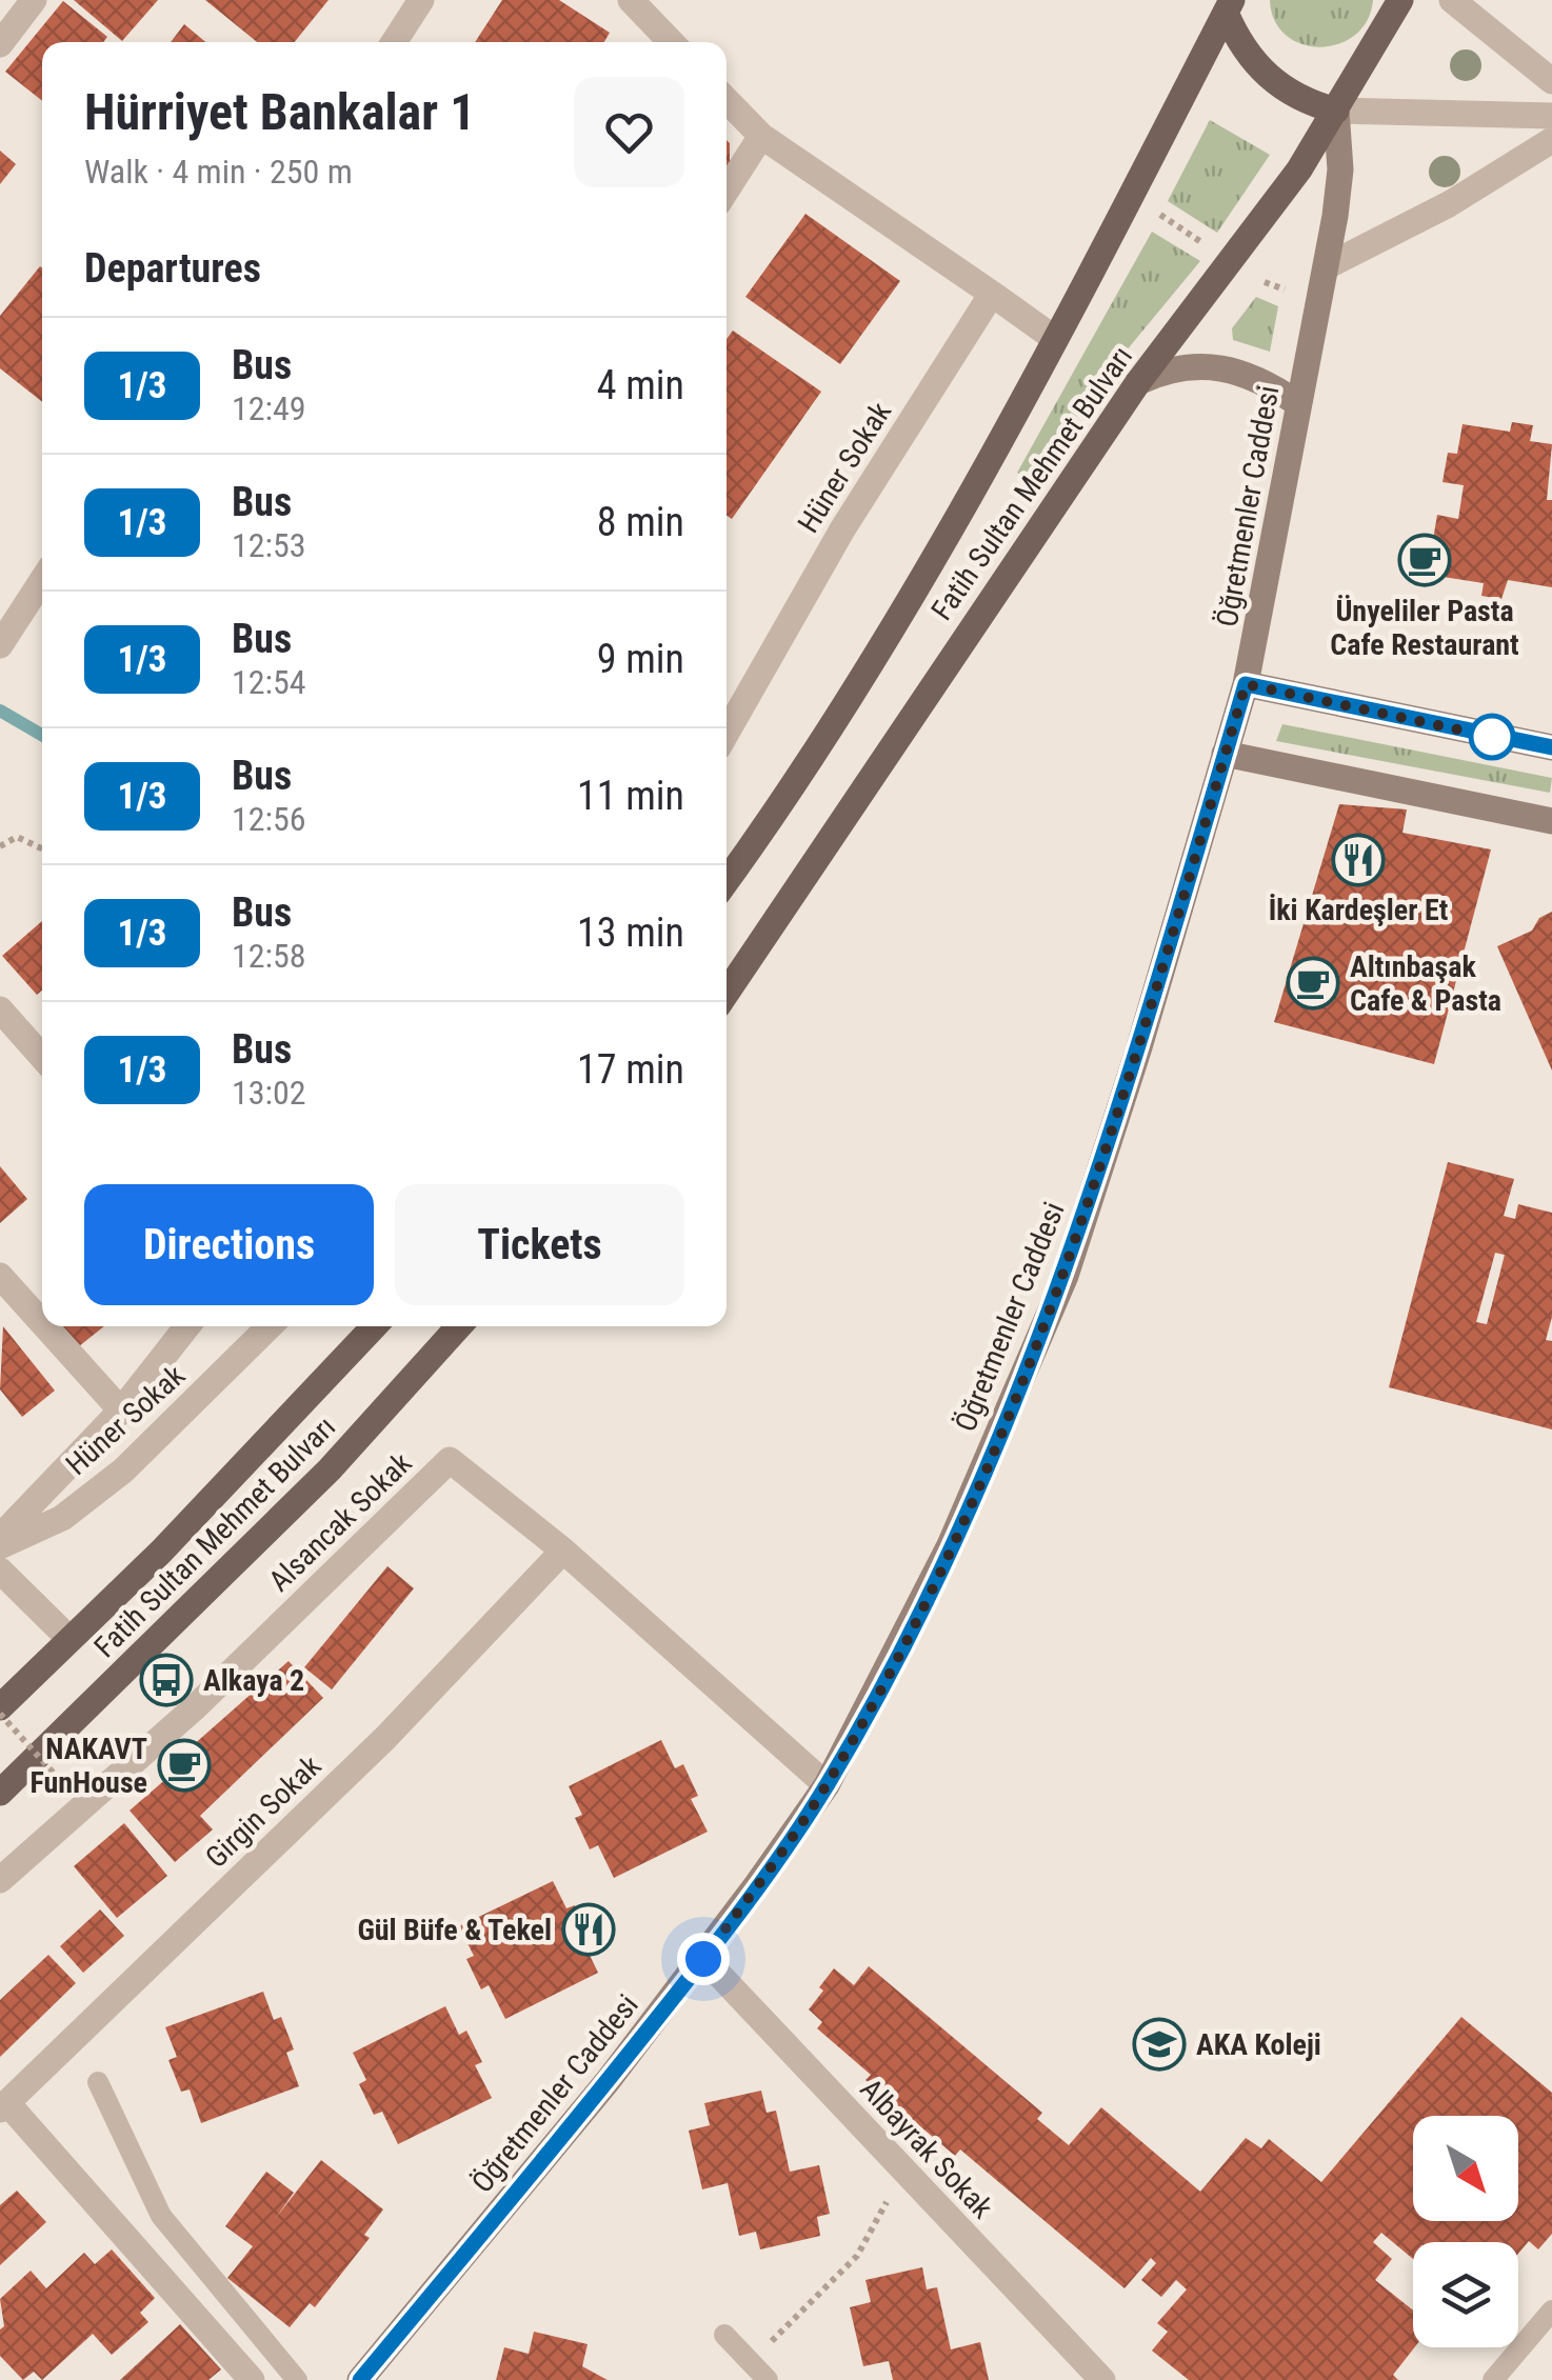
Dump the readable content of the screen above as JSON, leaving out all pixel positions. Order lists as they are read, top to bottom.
{
  "streets": {
    "main road": ["Fatih Sultan Mehmet Bulvarı", "Öğretmenler Caddesi"],
    "street": [
      "Hüner Sokak",
      "Alsancak Sokak",
      "Girgin Sokak",
      "Albayrak Sokak"
    ]
  },
  "crossings": [
    ["Fatih Sultan Mehmet Bulvarı", "Öğretmenler Caddesi"],
    ["Öğretmenler Caddesi", "Alsancak Sokak"],
    ["Öğretmenler Caddesi", "Albayrak Sokak"],
    ["Alsancak Sokak", "Girgin Sokak"]
  ],
  "places": {
    "cafe": ["Ünyeliler Pasta Cafe Restaurant", "Altınbaşak Cafe & Pasta", "NAKAVT FunHouse"],
    "restaurant": ["İki Kardeşler Et", "Gül Büfe & Tekel"],
    "bus stop": ["Alkaya 2"],
    "school or university": ["AKA Koleji"]
  },
  "lines": ["bus line 1/3"],
  "north": "bottom right",
  "page": {
    "heading": [
      ["Hürriyet Bankalar 1", "Walk · 4 min · 250 m"],
      "Departures"
    ],
    "list": [
      {
        "mark": "1/3",
        "name": "Bus",
        "note": "12:49",
        "value": "4 min"
      },
      {
        "mark": "1/3",
        "name": "Bus",
        "note": "12:53",
        "value": "8 min"
      },
      {
        "mark": "1/3",
        "name": "Bus",
        "note": "12:54",
        "value": "9 min"
      },
      {
        "mark": "1/3",
        "name": "Bus",
        "note": "12:56",
        "value": "11 min"
      },
      {
        "mark": "1/3",
        "name": "Bus",
        "note": "12:58",
        "value": "13 min"
      },
      {
        "mark": "1/3",
        "name": "Bus",
        "note": "13:02",
        "value": "17 min"
      }
    ],
    "buttons": ["Directions", "Tickets"]
  }
}
